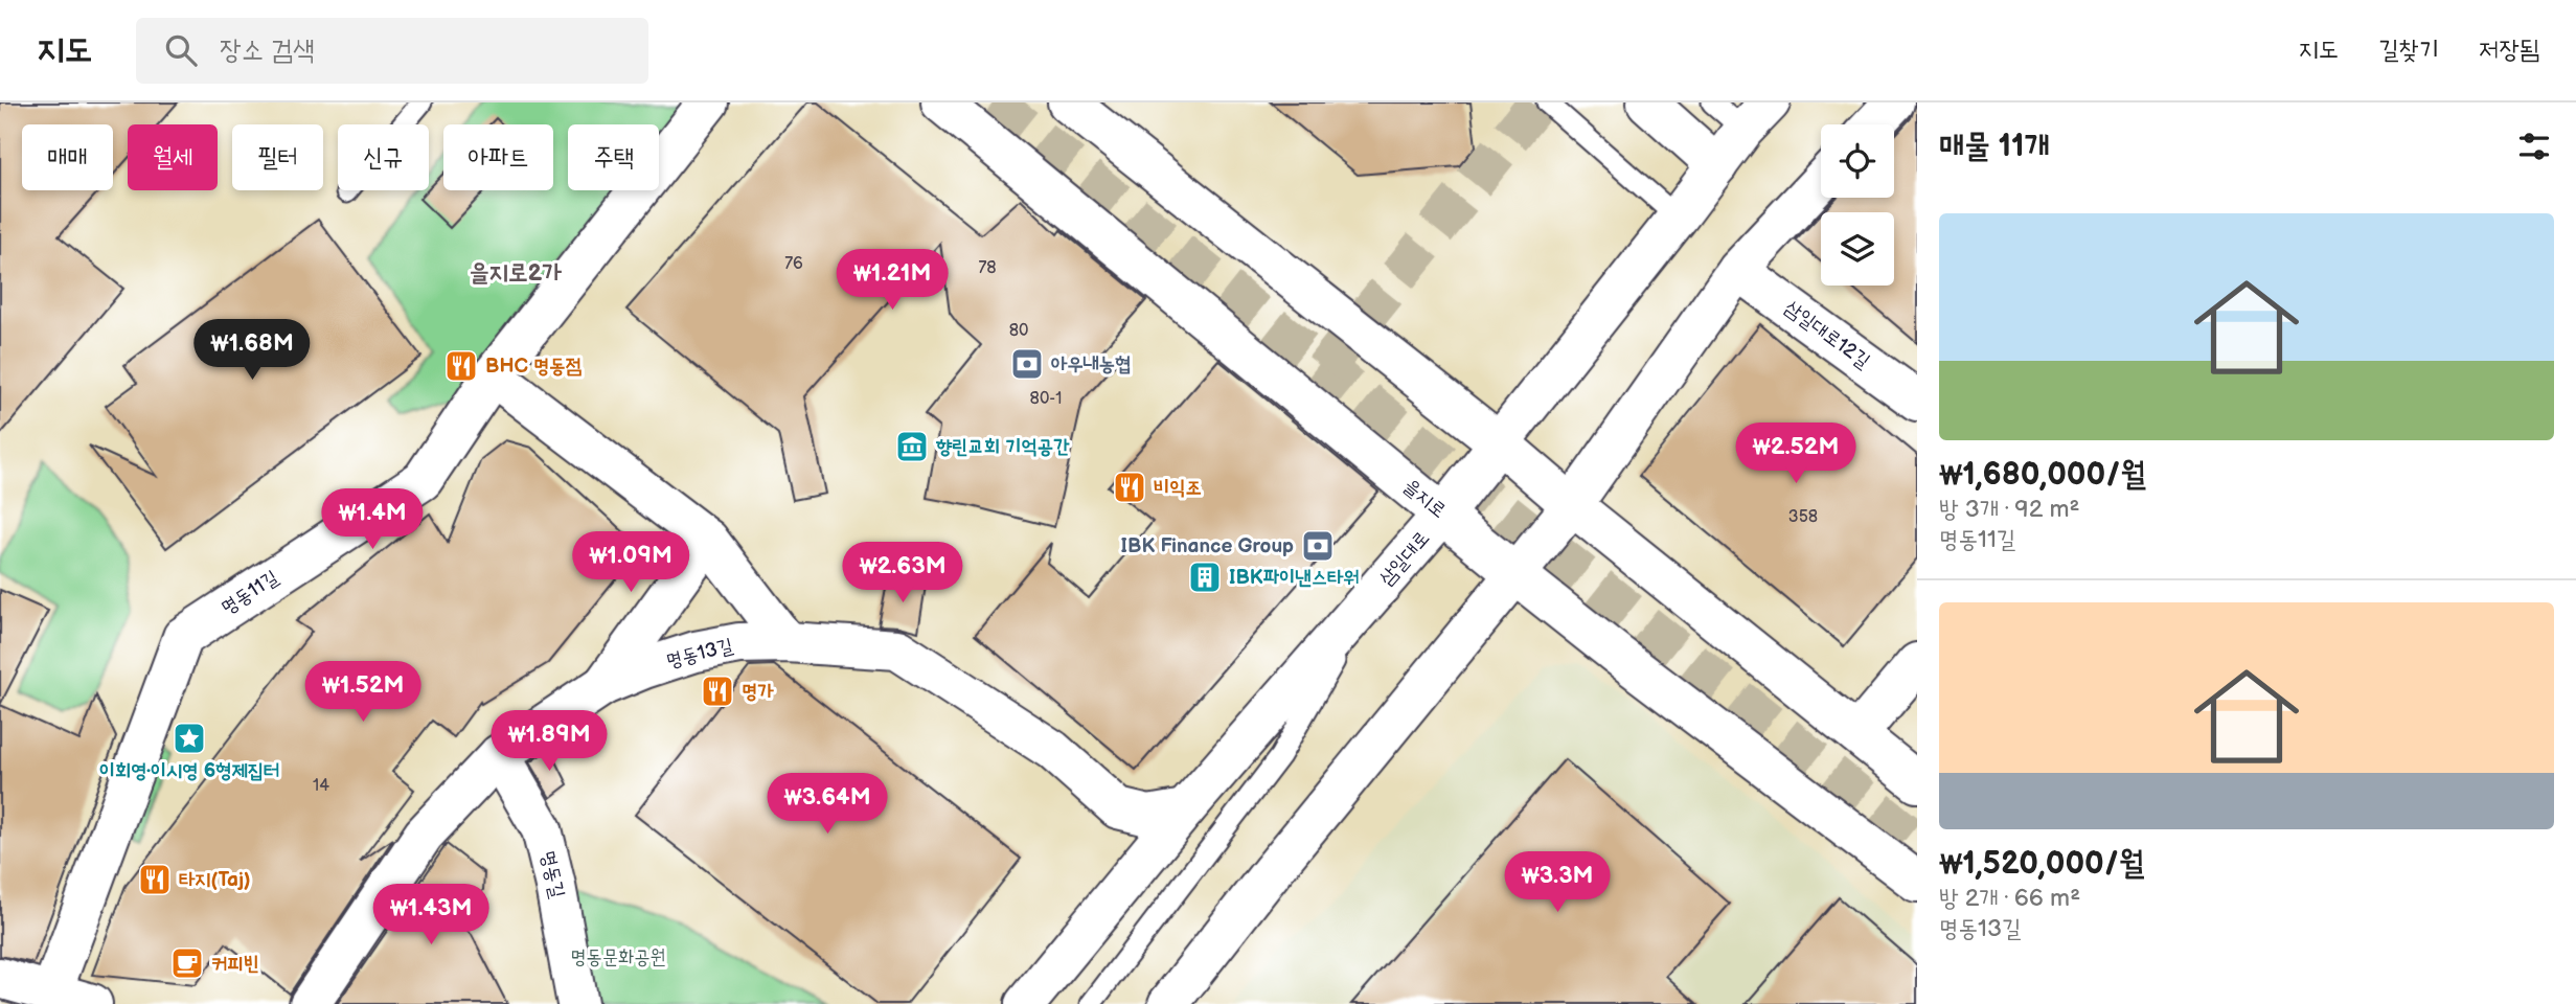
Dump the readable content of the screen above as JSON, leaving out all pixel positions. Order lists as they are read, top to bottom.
{
  "streets": {
    "main road": [
      "삼일대로12길",
      "을지로",
      "삼일대로",
      "명동11길",
      "명동13길",
      "명동길"
    ]
  },
  "crossings": [
    ["을지로", "삼일대로"],
    ["삼일대로", "명동13길"],
    ["명동13길", "명동길"]
  ],
  "districts": ["을지로2가"],
  "parks": ["명동문화공원"],
  "places": {
    "bank": ["아우내농협", "IBK Finance Group"],
    "restaurant": [
      "BHC 명동점",
      "비익조",
      "명가",
      "타지(Taj)"
    ],
    "museum": ["향린교회 기억공간"],
    "building": ["IBK파이낸스타워"],
    "place": ["이회영·이시영 6형제집터"],
    "cafe": ["커피빈"]
  },
  "house_numbers": [
    "76",
    "78",
    "80",
    "80-1",
    "358",
    "14"
  ],
  "page": {
    "header": "지도",
    "search": "장소 검색",
    "nav": ["지도", "길찾기", "저장됨"],
    "heading": "매물 11개",
    "chip": [
      "매매",
      "월세",
      "필터",
      "신규",
      "아파트",
      "주택"
    ],
    "list": [
      {
        "name": "₩1,680,000/월",
        "note": "방 3개 · 92 m² · 명동11길"
      },
      {
        "name": "₩1,520,000/월",
        "note": "방 2개 · 66 m² · 명동13길"
      }
    ],
    "price": [
      "₩1.21M",
      "₩1.68M",
      "₩2.52M",
      "₩1.4M",
      "₩1.09M",
      "₩2.63M",
      "₩1.52M",
      "₩1.89M",
      "₩3.64M",
      "₩3.3M",
      "₩1.43M"
    ]
  }
}
